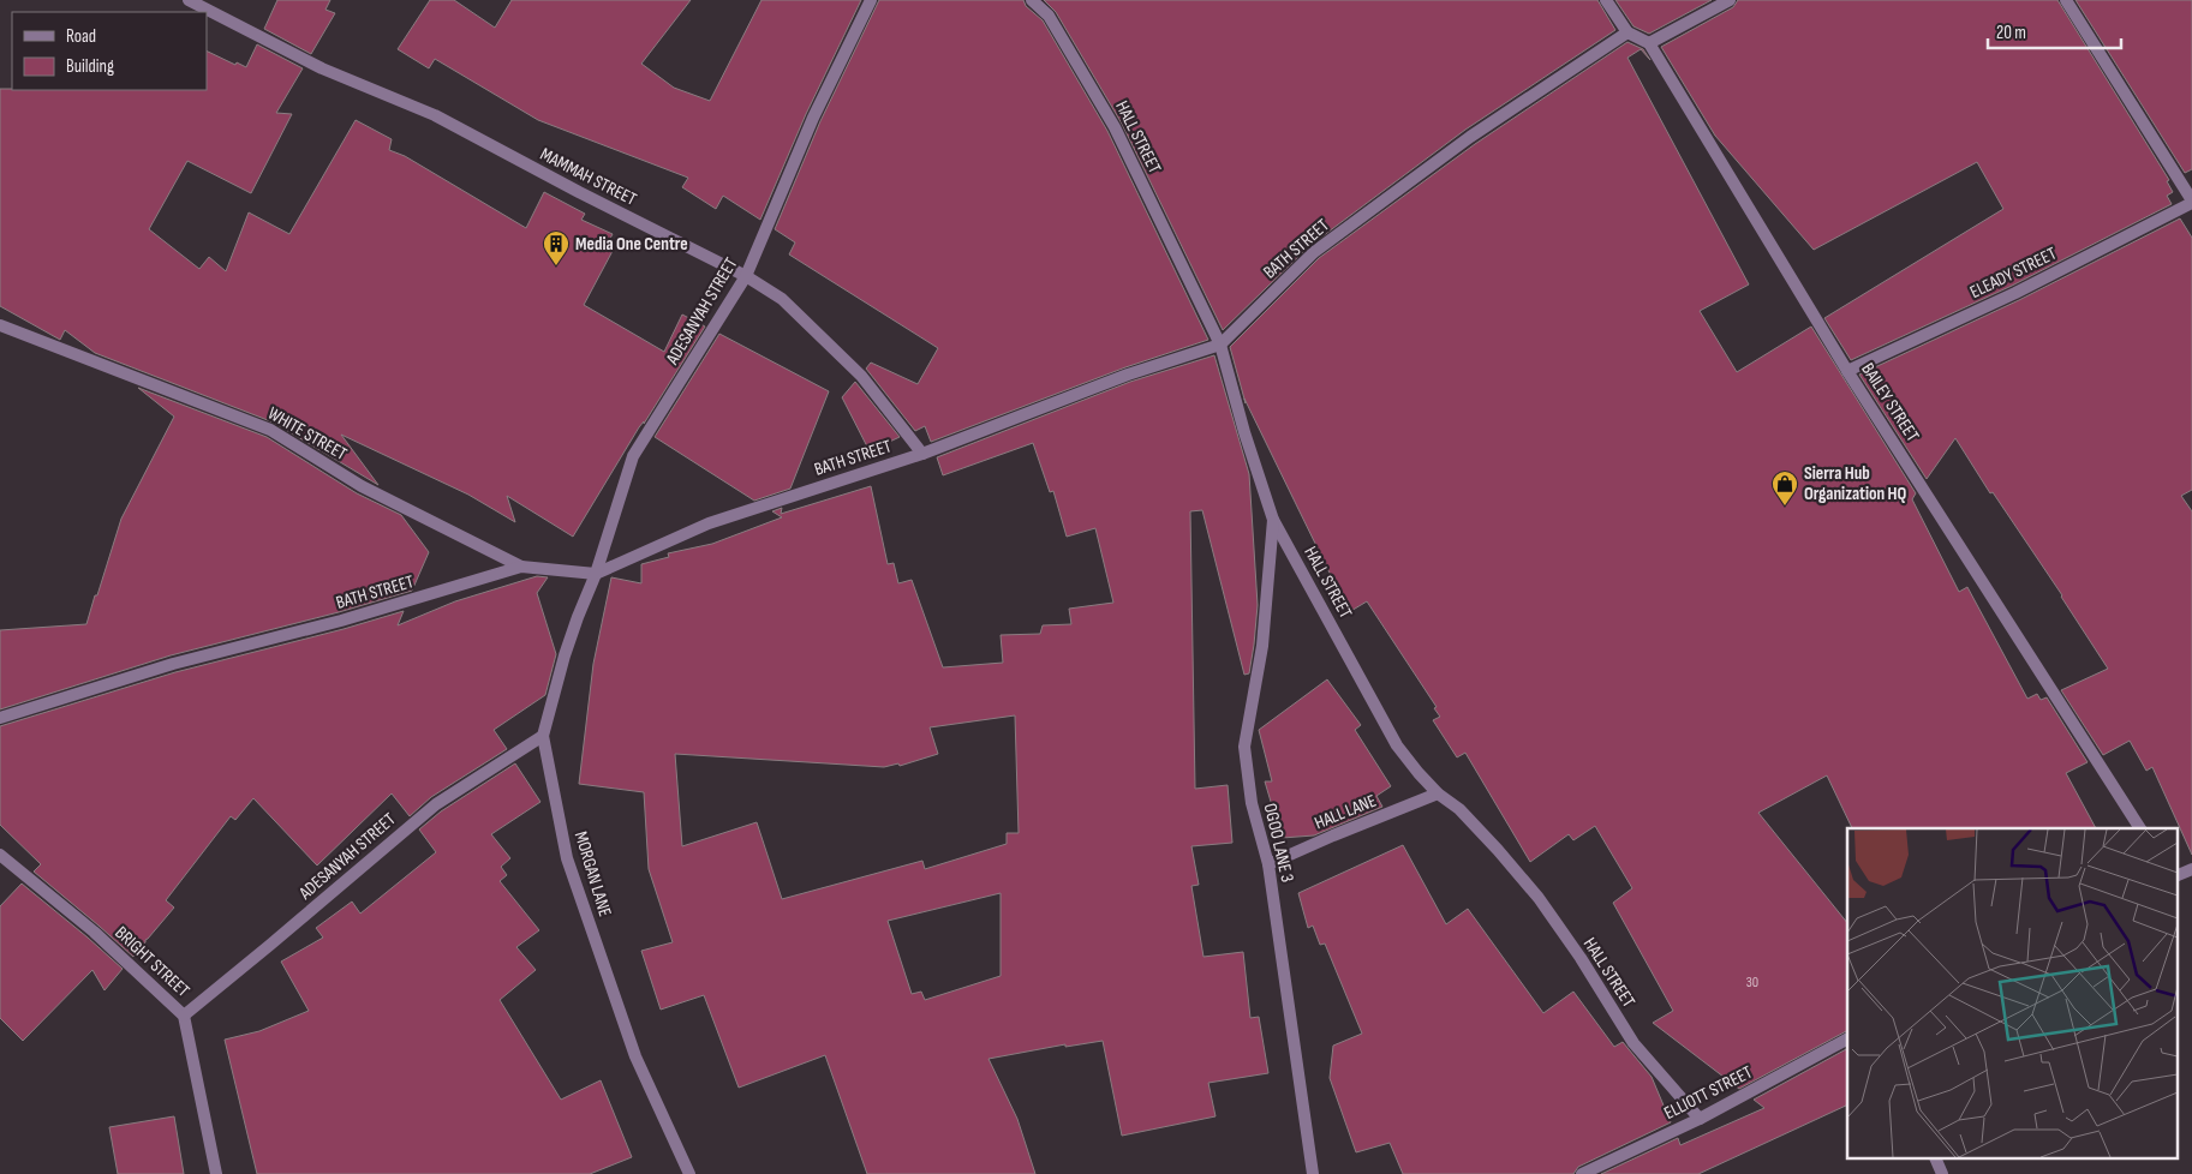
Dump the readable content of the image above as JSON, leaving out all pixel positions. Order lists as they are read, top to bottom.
{
  "streets": {
    "street": [
      "HALL STREET",
      "MAMMAH STREET",
      "BATH STREET",
      "ELEADY STREET",
      "ADESANYAH STREET",
      "BAILEY STREET",
      "WHITE STREET",
      "HALL LANE",
      "OGOO LANE 3",
      "MORGAN LANE",
      "BRIGHT STREET",
      "ELLIOTT STREET"
    ]
  },
  "crossings": [
    ["HALL STREET", "BATH STREET"],
    ["HALL STREET", "HALL LANE"],
    ["HALL STREET", "OGOO LANE 3"],
    ["HALL STREET", "ELLIOTT STREET"],
    ["MAMMAH STREET", "BATH STREET"],
    ["MAMMAH STREET", "ADESANYAH STREET"],
    ["BATH STREET", "ADESANYAH STREET"],
    ["BATH STREET", "WHITE STREET"],
    ["BATH STREET", "MORGAN LANE"],
    ["ELEADY STREET", "BAILEY STREET"],
    ["ADESANYAH STREET", "MORGAN LANE"],
    ["ADESANYAH STREET", "BRIGHT STREET"],
    ["HALL LANE", "OGOO LANE 3"]
  ],
  "places": {
    "building": ["Media One Centre"],
    "shop": ["Sierra Hub Organization HQ"]
  },
  "house_numbers": ["30"],
  "legend": ["Road", "Building"],
  "scale_bar": "20 m"
}
